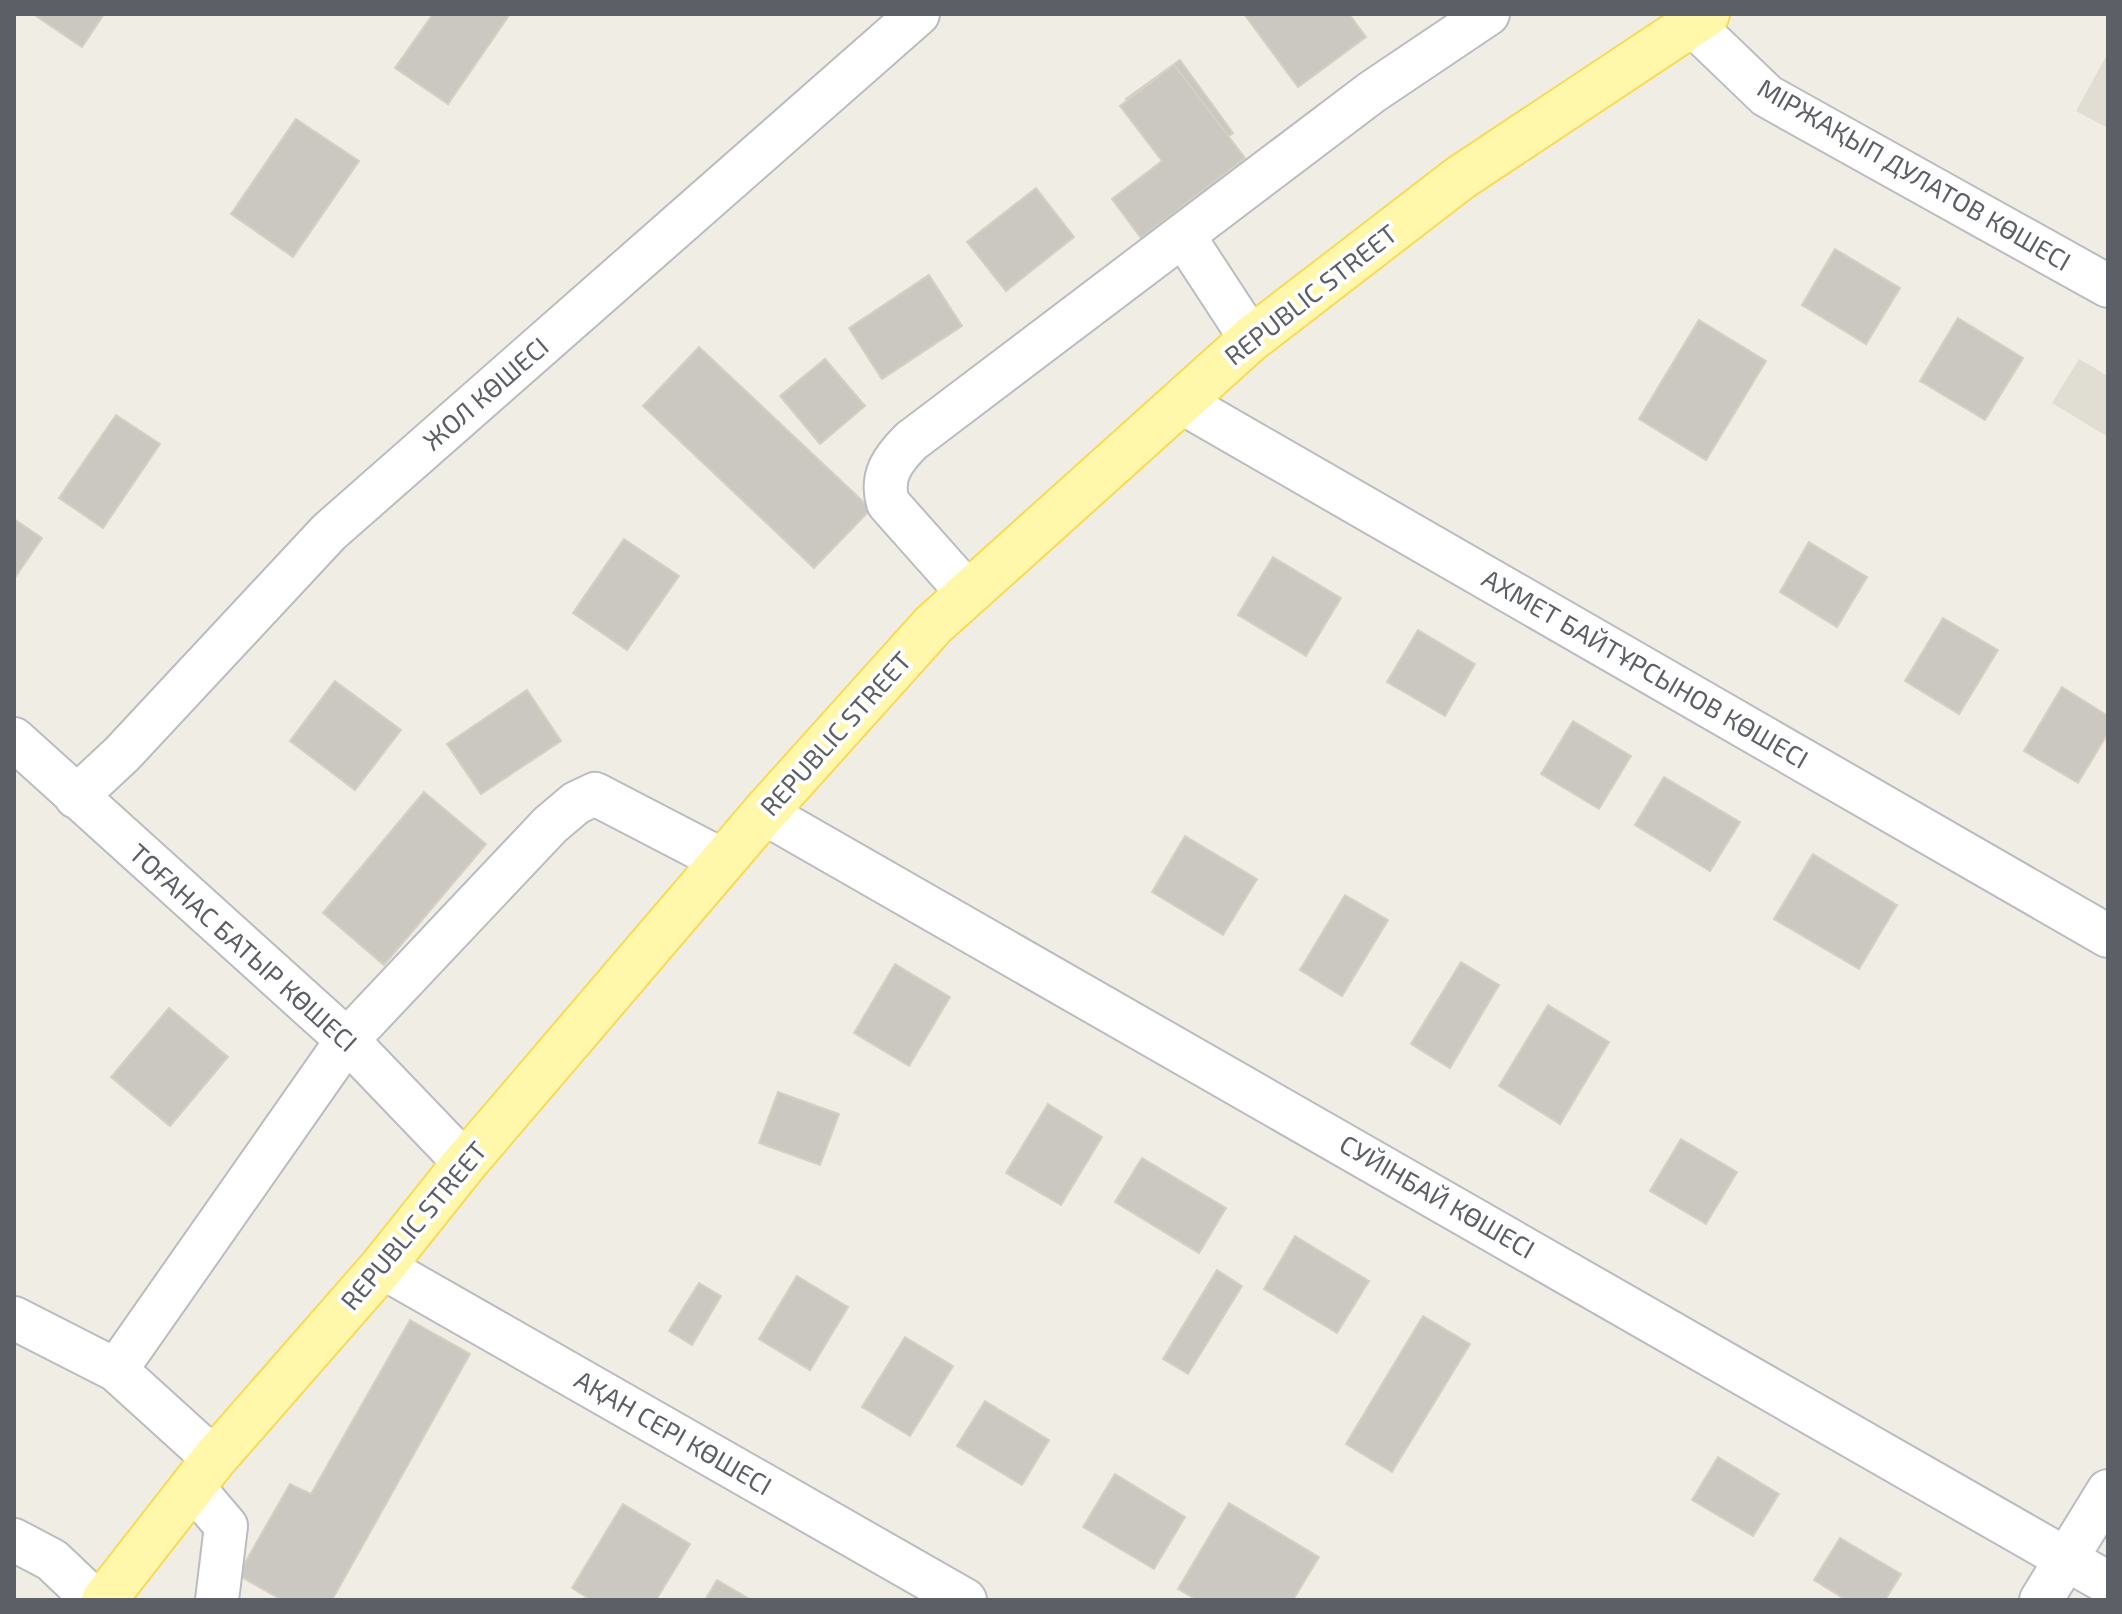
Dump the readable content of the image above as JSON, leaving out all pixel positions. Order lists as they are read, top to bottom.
{
  "streets": {
    "main road": ["REPUBLIC STREET"],
    "street": [
      "МІРЖАҚЫП ДУЛАТОВ КӨШЕСІ",
      "ЖОЛ КӨШЕСІ",
      "АХМЕТ БАЙТҰРСЫНОВ КӨШЕСІ",
      "ТОҒАНАС БАТЫР КӨШЕСІ",
      "СУЙІНБАЙ КӨШЕСІ",
      "АҚАН СЕРІ КӨШЕСІ"
    ]
  },
  "crossings": [
    ["МІРЖАҚЫП ДУЛАТОВ КӨШЕСІ", "REPUBLIC STREET"],
    ["REPUBLIC STREET", "АХМЕТ БАЙТҰРСЫНОВ КӨШЕСІ"],
    ["REPUBLIC STREET", "ТОҒАНАС БАТЫР КӨШЕСІ"],
    ["REPUBLIC STREET", "СУЙІНБАЙ КӨШЕСІ"],
    ["REPUBLIC STREET", "АҚАН СЕРІ КӨШЕСІ"],
    ["ЖОЛ КӨШЕСІ", "ТОҒАНАС БАТЫР КӨШЕСІ"]
  ]
}
